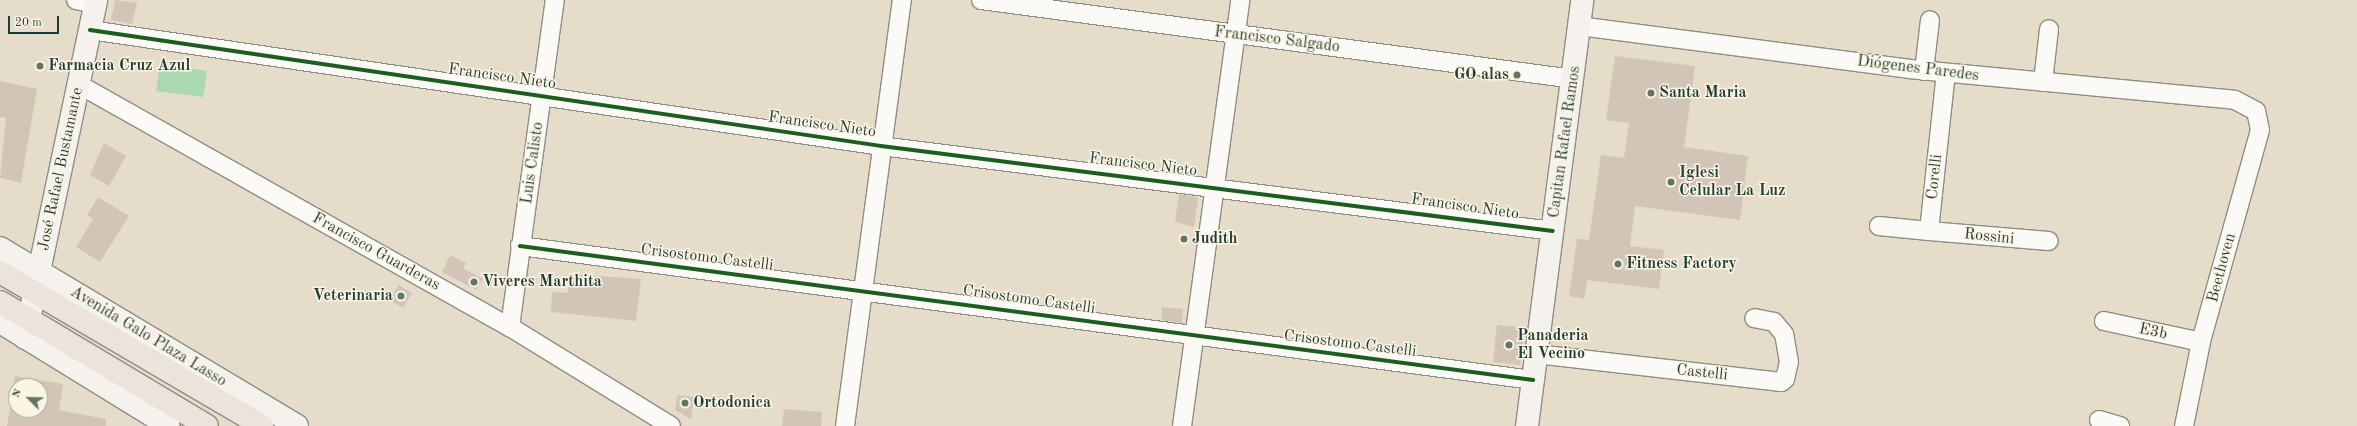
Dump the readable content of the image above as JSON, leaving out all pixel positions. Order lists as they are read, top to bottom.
{
  "streets": {
    "main road": ["Avenida Galo Plaza Lasso"],
    "street": [
      "Francisco Salgado",
      "Diógenes Paredes",
      "Francisco Nieto",
      "Capitan Rafael Ramos",
      "Luis Calisto",
      "José Rafael Bustamante",
      "Corelli",
      "Rossini",
      "Francisco Guarderas",
      "Crisostomo Castelli",
      "Beethoven",
      "E3b",
      "Castelli"
    ]
  },
  "crossings": [
    ["Francisco Salgado", "Capitan Rafael Ramos"],
    ["Diógenes Paredes", "Capitan Rafael Ramos"],
    ["Diógenes Paredes", "Corelli"],
    ["Diógenes Paredes", "Beethoven"],
    ["Francisco Nieto", "Capitan Rafael Ramos"],
    ["Francisco Nieto", "Luis Calisto"],
    ["Francisco Nieto", "José Rafael Bustamante"],
    ["Capitan Rafael Ramos", "Crisostomo Castelli"],
    ["Capitan Rafael Ramos", "Castelli"],
    ["Luis Calisto", "Francisco Guarderas"],
    ["Luis Calisto", "Crisostomo Castelli"],
    ["José Rafael Bustamante", "Francisco Guarderas"],
    ["José Rafael Bustamante", "Avenida Galo Plaza Lasso"],
    ["Corelli", "Rossini"],
    ["Beethoven", "E3b"]
  ],
  "places": [
    "Farmacia Cruz Azul",
    "GO alas",
    "Santa Maria",
    "Iglesi Celular La Luz",
    "Judith",
    "Fitness Factory",
    "Viveres Marthita",
    "Veterinaria",
    "Panaderia El Vecino",
    "Ortodonica"
  ],
  "scale_bar": "20 m",
  "north": "top left"
}
